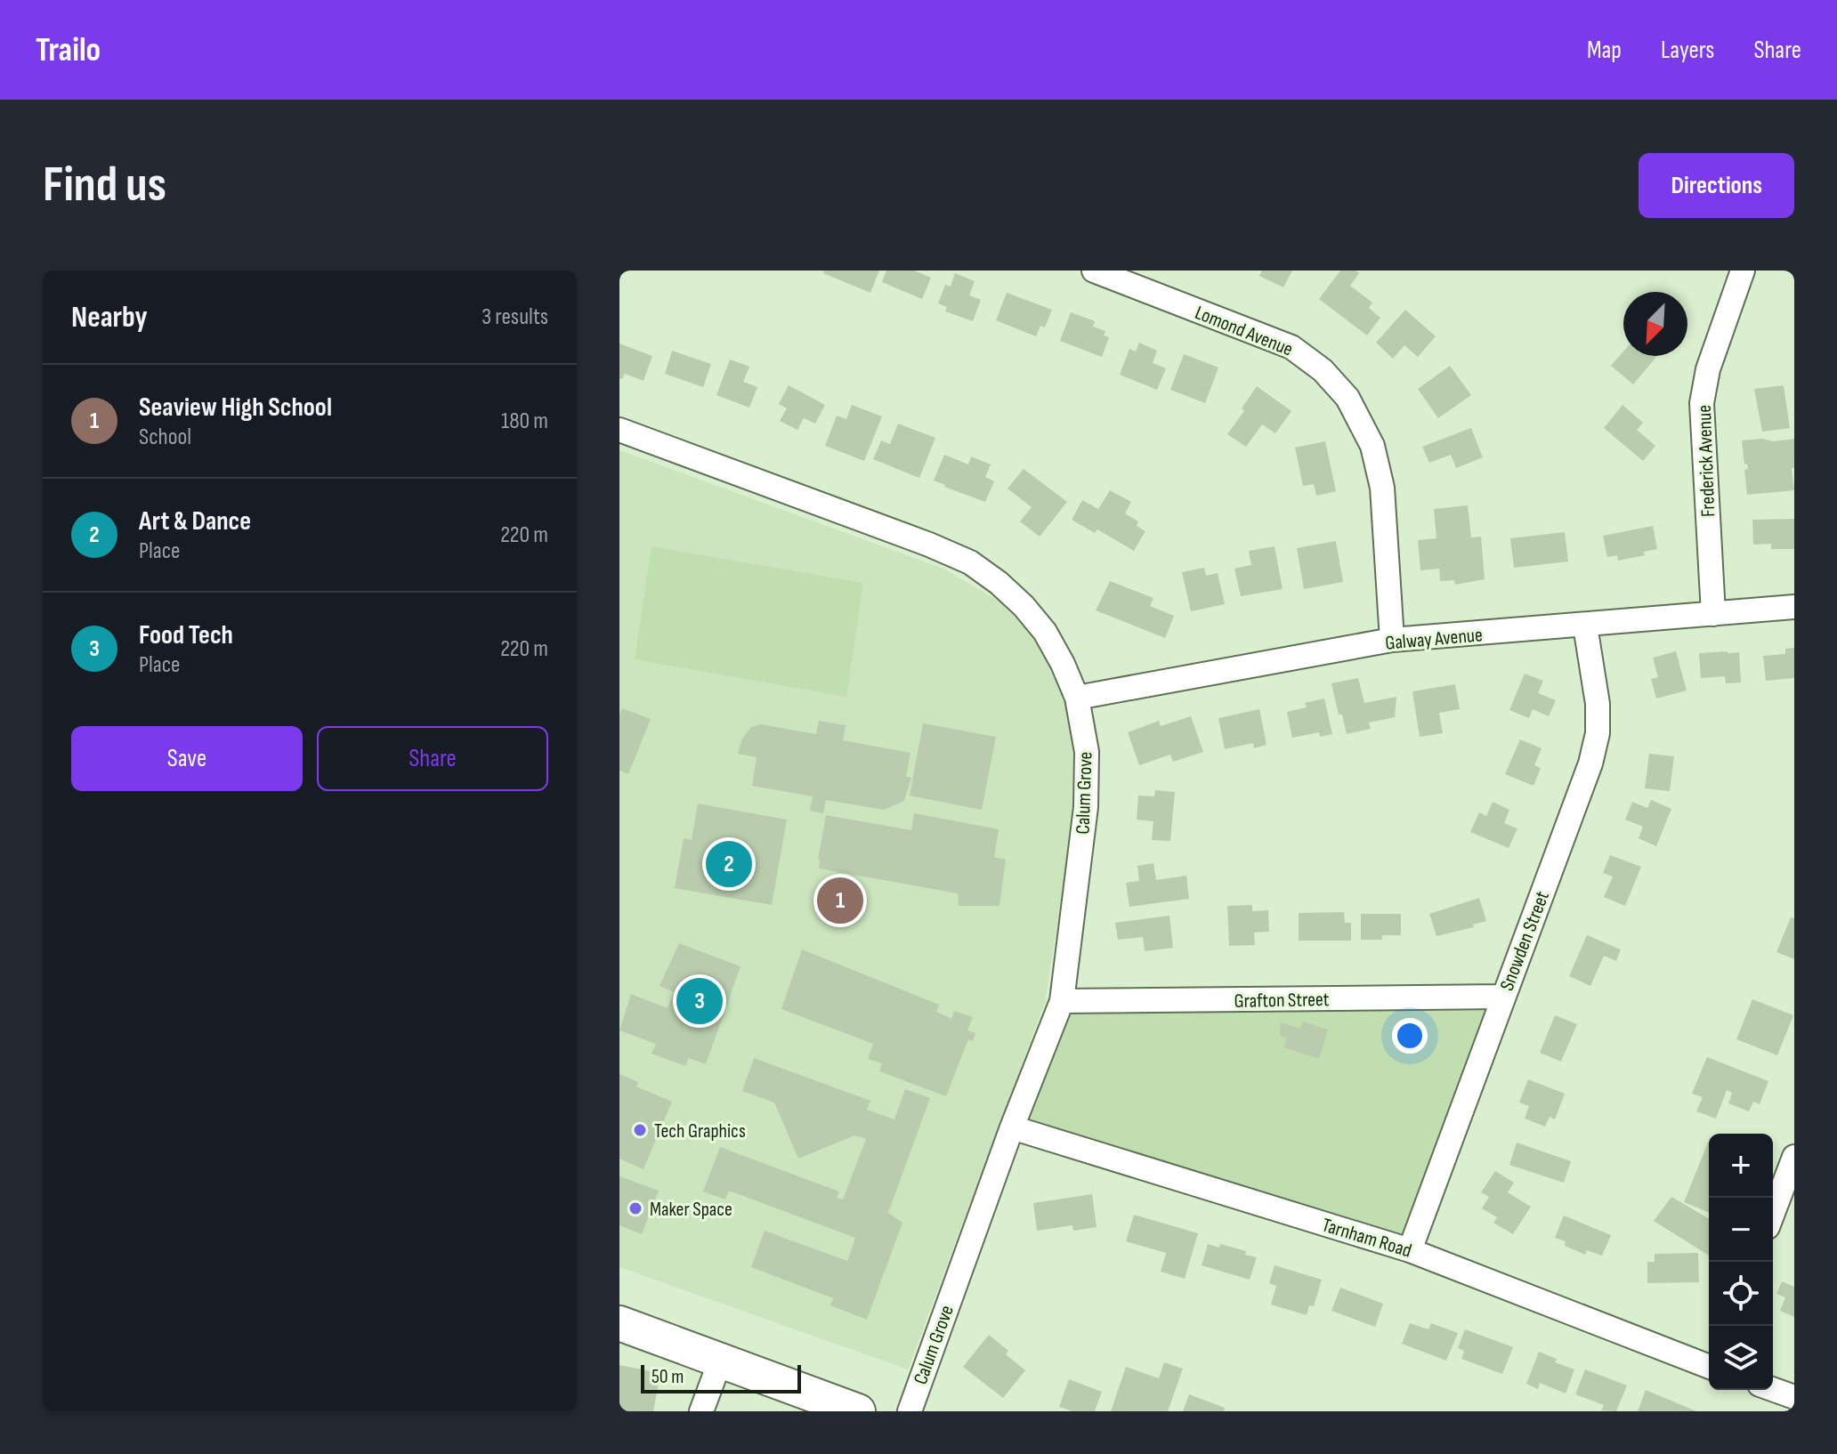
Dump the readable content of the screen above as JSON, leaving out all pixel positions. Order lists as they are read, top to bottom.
{
  "streets": {
    "street": [
      "Lomond Avenue",
      "Frederick Avenue",
      "Galway Avenue",
      "Calum Grove",
      "Snowden Street",
      "Grafton Street",
      "Tarnham Road"
    ]
  },
  "crossings": [
    ["Lomond Avenue", "Galway Avenue"],
    ["Frederick Avenue", "Galway Avenue"],
    ["Galway Avenue", "Calum Grove"],
    ["Galway Avenue", "Snowden Street"],
    ["Calum Grove", "Grafton Street"],
    ["Calum Grove", "Tarnham Road"],
    ["Snowden Street", "Grafton Street"],
    ["Snowden Street", "Tarnham Road"]
  ],
  "places": ["Tech Graphics", "Maker Space"],
  "scale_bar": "50 m",
  "north": "bottom left",
  "page": {
    "header": "Trailo",
    "nav": ["Map", "Layers", "Share"],
    "buttons": [
      "Directions",
      ["Save", "Share"]
    ],
    "title": "Find us",
    "heading": ["Nearby", "3 results"],
    "list": [
      {
        "mark": "1",
        "name": "Seaview High School",
        "note": "School",
        "value": "180 m"
      },
      {
        "mark": "2",
        "name": "Art & Dance",
        "note": "Place",
        "value": "220 m"
      },
      {
        "mark": "3",
        "name": "Food Tech",
        "note": "Place",
        "value": "220 m"
      }
    ],
    "pins": ["2", "1", "3"],
    "map_buttons": ["+", "−"],
    "scale": "50 m"
  }
}
